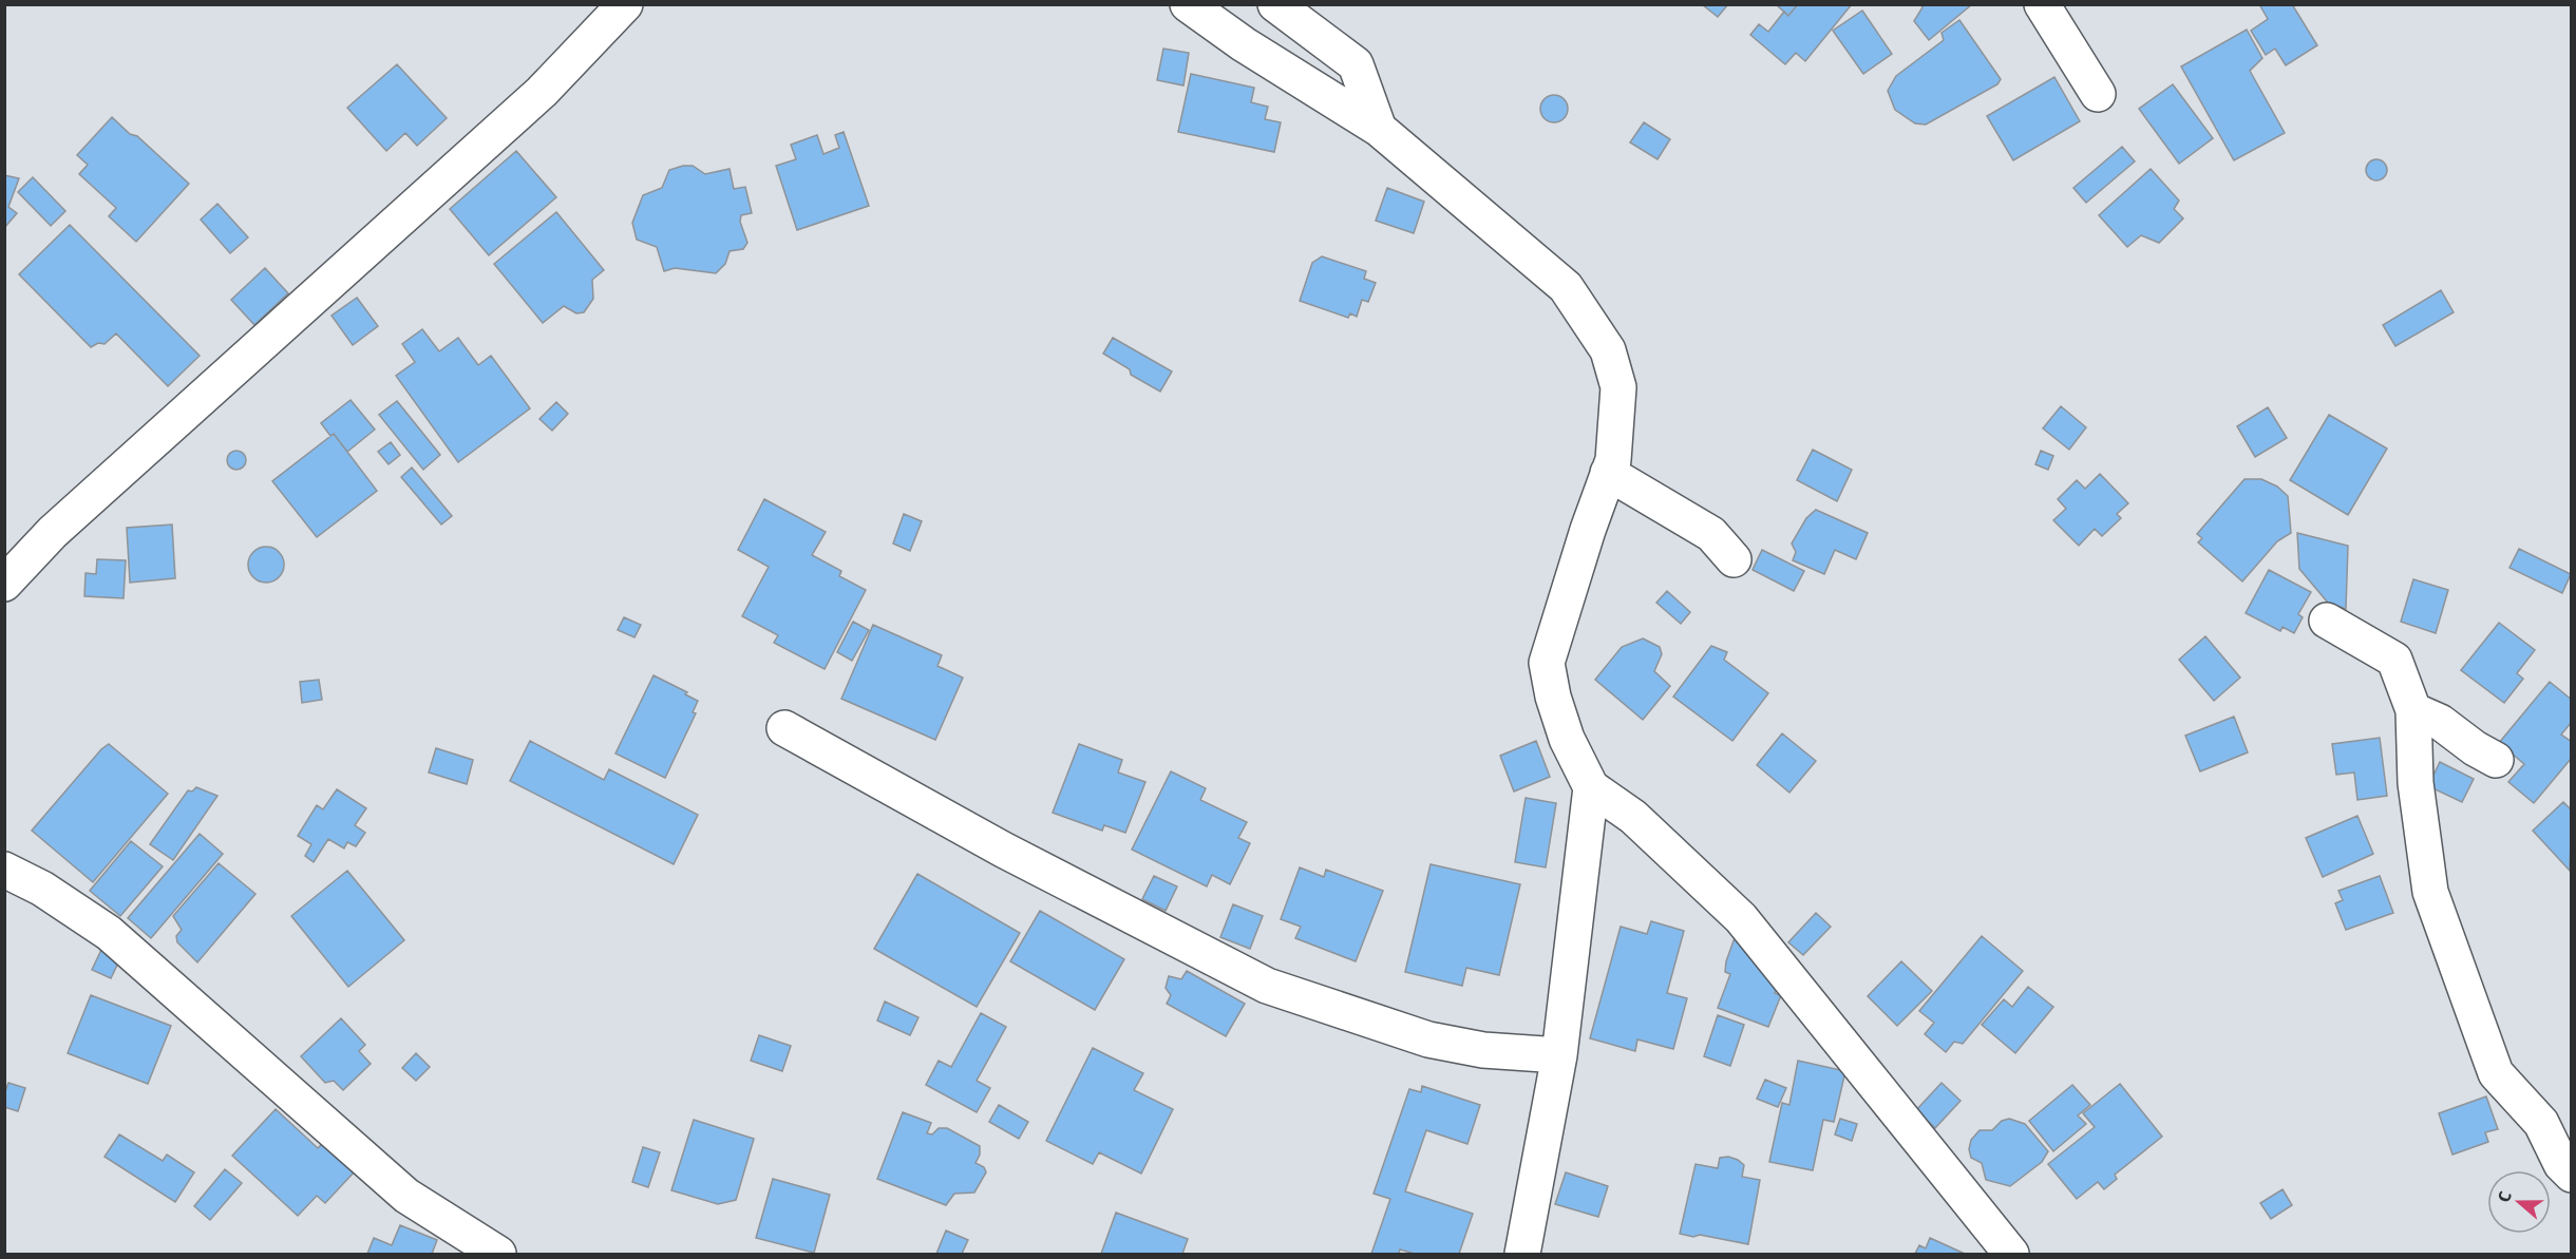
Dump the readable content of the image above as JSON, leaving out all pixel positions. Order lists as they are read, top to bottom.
{
  "north": "left"
}
